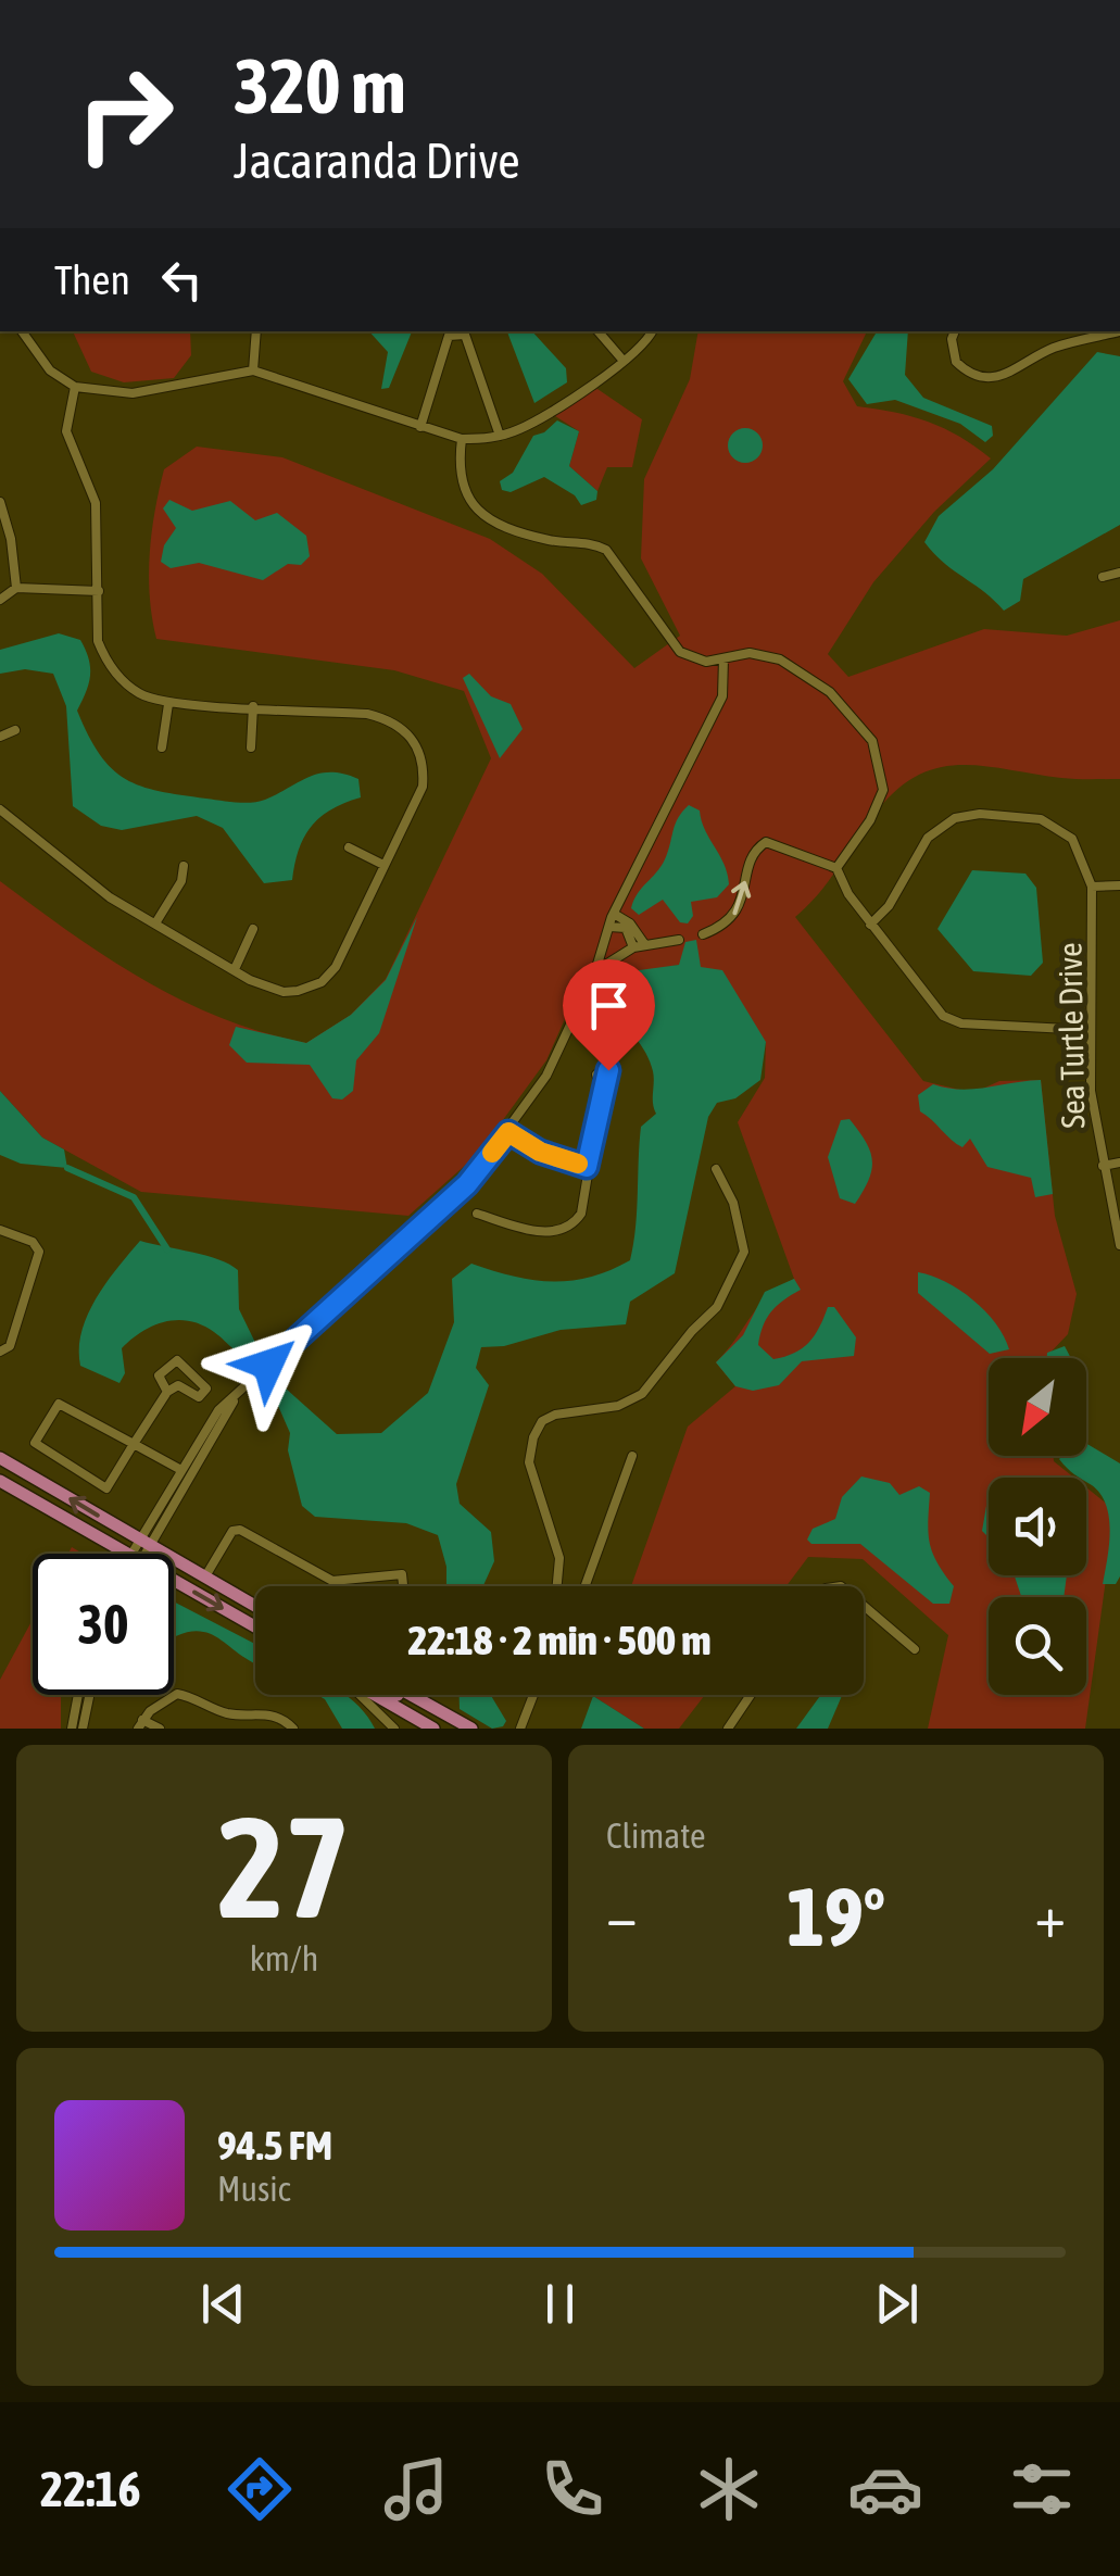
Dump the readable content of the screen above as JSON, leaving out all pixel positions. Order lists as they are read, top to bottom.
{
  "streets": {
    "street": ["Sea Turtle Drive"]
  },
  "north": "bottom left",
  "page": {
    "turn": ["320 m", "Jacaranda Drive"],
    "then": "Then",
    "limit": "30",
    "trip": "22:18 · 2 min · 500 m",
    "tile": [
      ["27", "km/h"],
      "Climate"
    ],
    "heat": ["−", "19°", "+"],
    "song": ["94.5 FM", "Music"],
    "tabs": "22:16"
  }
}
